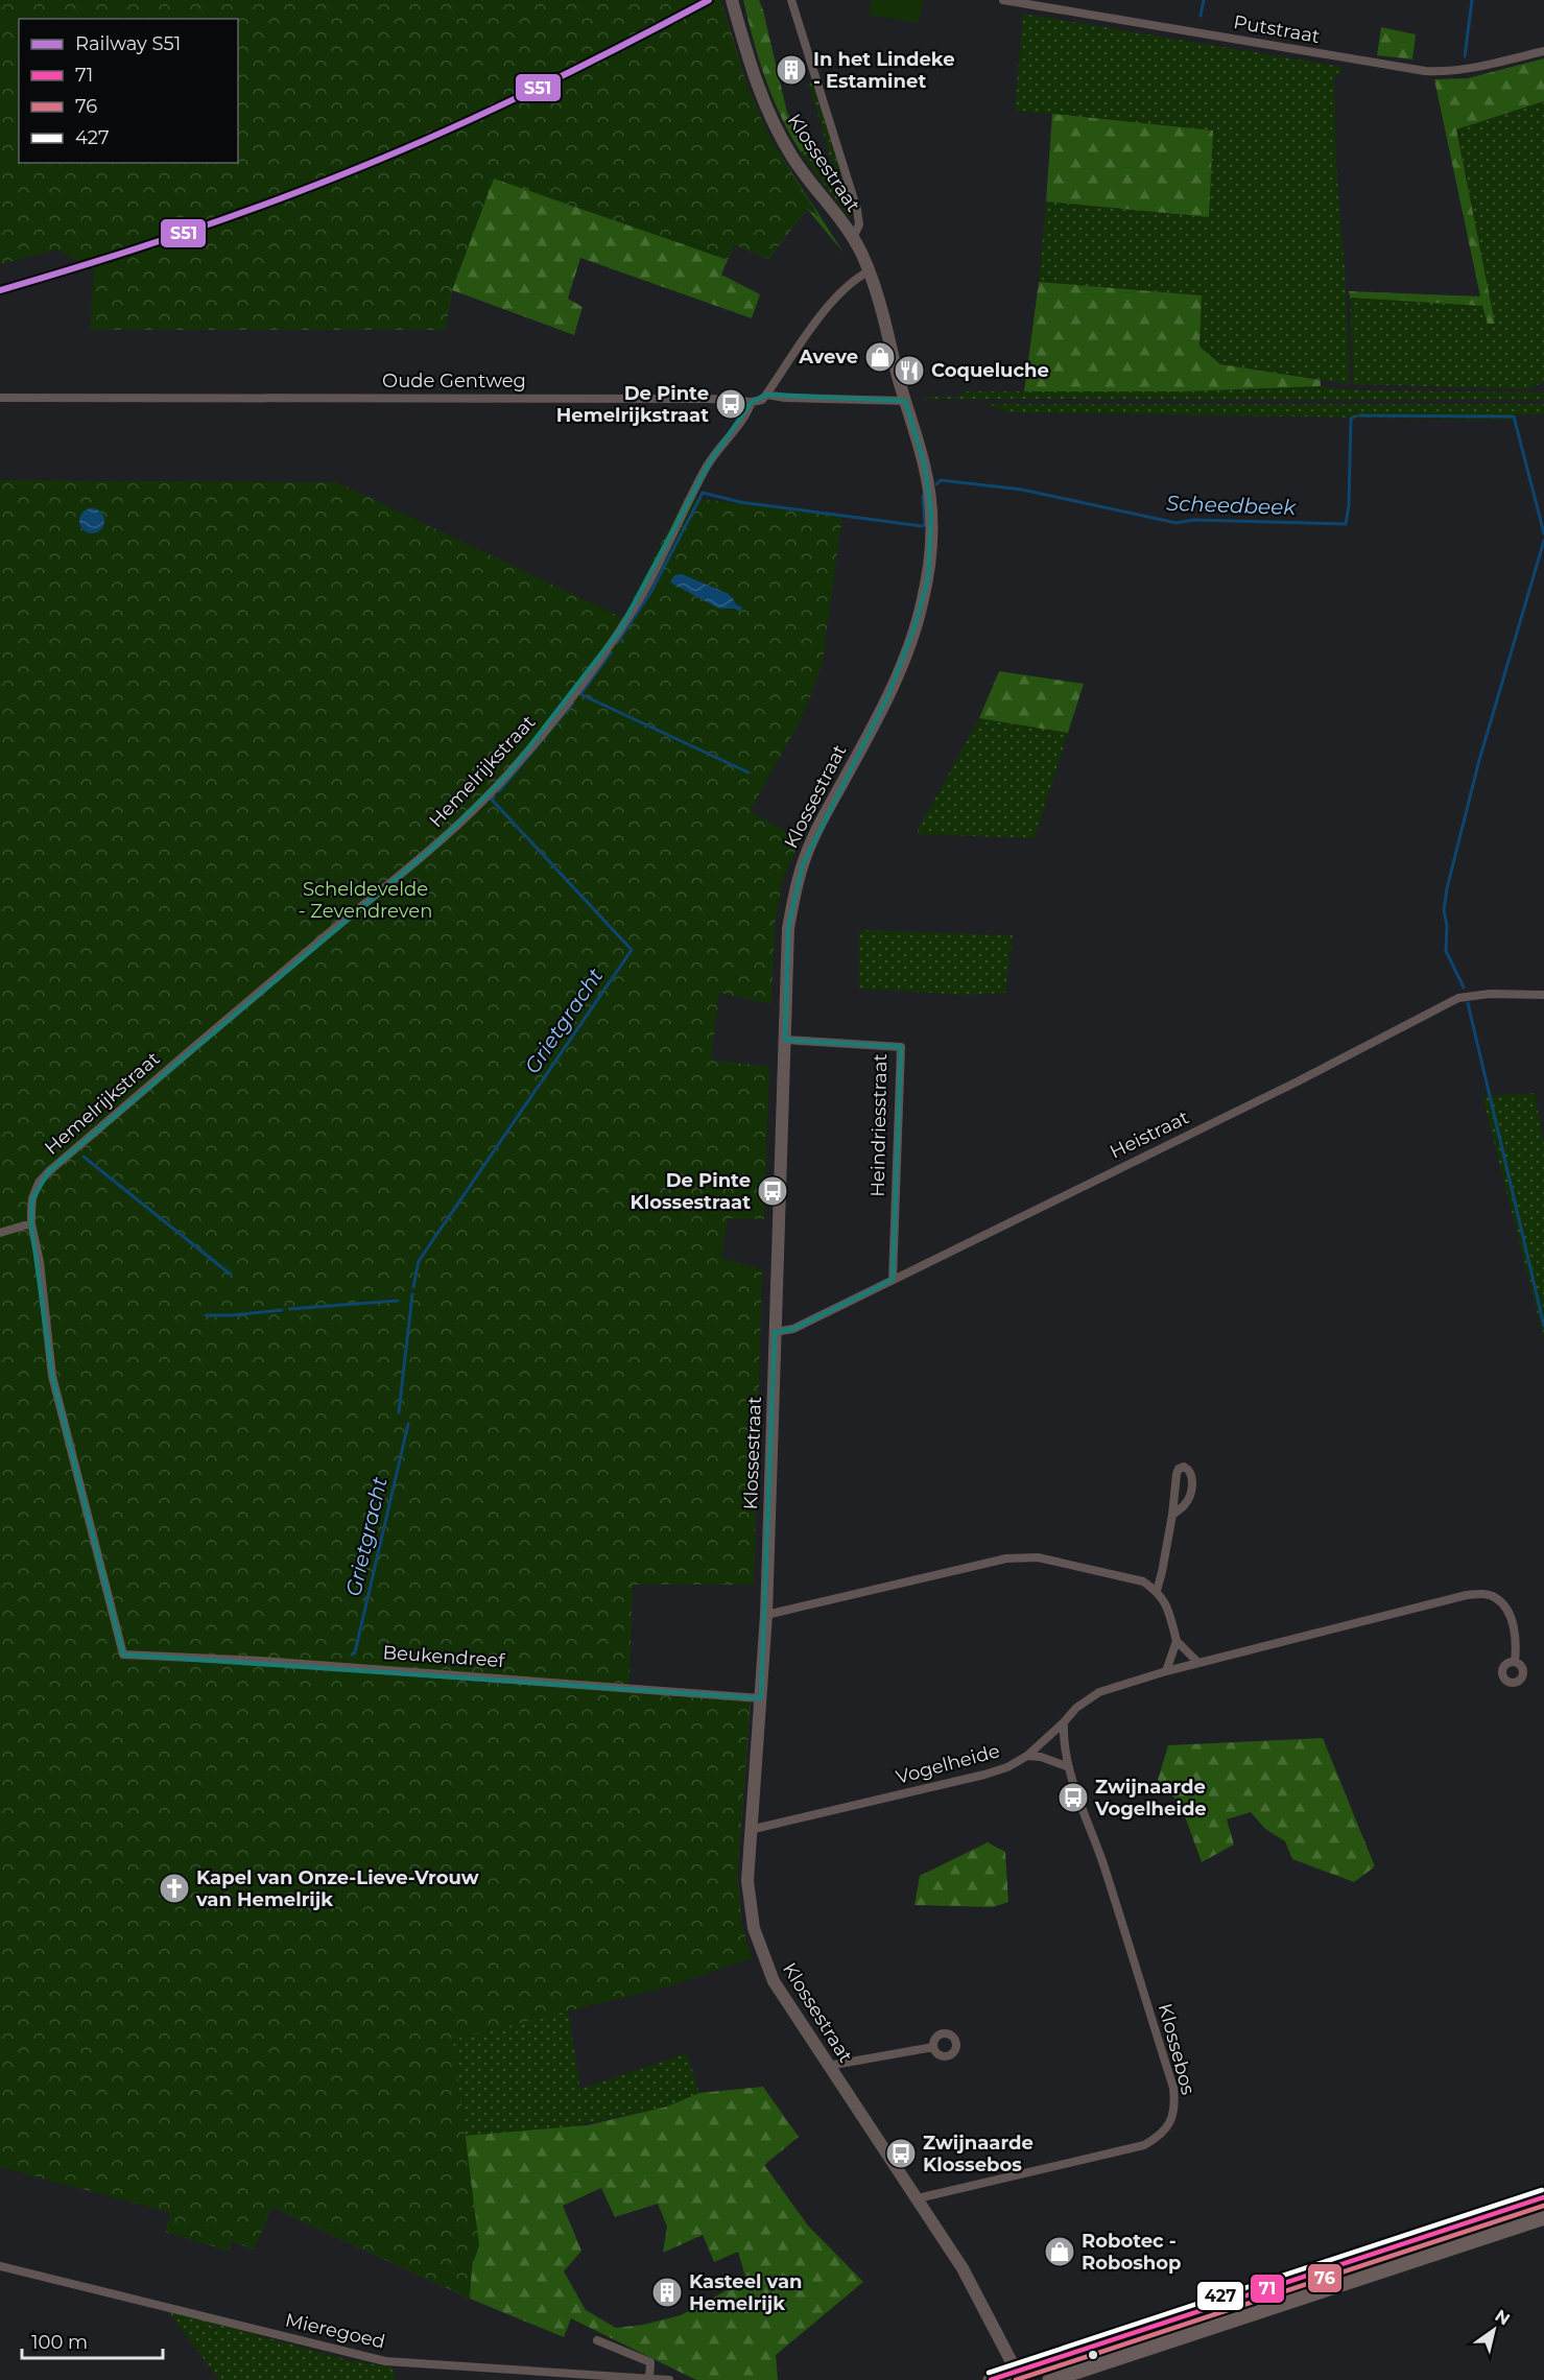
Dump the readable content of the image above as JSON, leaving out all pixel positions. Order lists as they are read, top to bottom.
{
  "streets": {
    "street": [
      "Putstraat",
      "Klossestraat",
      "Oude Gentweg",
      "Hemelrijkstraat",
      "Heindriesstraat",
      "Heistraat",
      "Beukendreef",
      "Vogelheide",
      "Klossebos",
      "Mieregoed"
    ]
  },
  "crossings": [
    ["Klossestraat", "Heindriesstraat"],
    ["Klossestraat", "Heistraat"],
    ["Klossestraat", "Beukendreef"],
    ["Klossestraat", "Vogelheide"],
    ["Klossestraat", "Klossebos"],
    ["Oude Gentweg", "Hemelrijkstraat"],
    ["Hemelrijkstraat", "Beukendreef"],
    ["Heindriesstraat", "Heistraat"],
    ["Vogelheide", "Klossebos"]
  ],
  "water": ["Scheedbeek", "Grietgracht"],
  "parks": ["Scheldevelde - Zevendreven"],
  "places": {
    "building": ["In het Lindeke - Estaminet", "Kasteel van Hemelrijk"],
    "shop": ["Aveve", "Robotec - Roboshop"],
    "restaurant": ["Coqueluche"],
    "bus stop": [
      "De Pinte Hemelrijkstraat",
      "De Pinte Klossestraat",
      "Zwijnaarde Vogelheide",
      "Zwijnaarde Klossebos"
    ],
    "church": ["Kapel van Onze-Lieve-Vrouw van Hemelrijk"]
  },
  "lines": [
    "rail line S51",
    "transit line 427",
    "transit line 71",
    "transit line 76"
  ],
  "legend": [
    "Railway S51",
    "71",
    "76",
    "427"
  ],
  "scale_bar": "100 m",
  "north": "top right"
}
